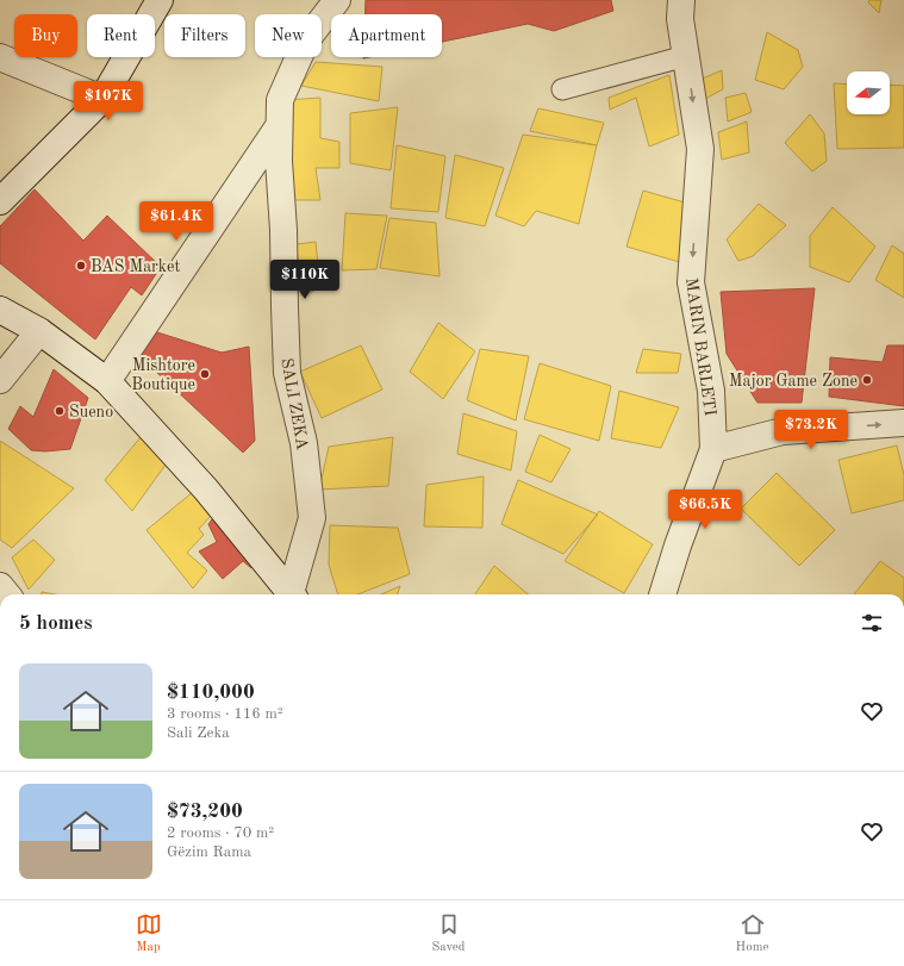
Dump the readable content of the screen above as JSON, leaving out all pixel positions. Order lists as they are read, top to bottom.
{
  "streets": {
    "street": ["MARIN BARLETI", "SALI ZEKA"]
  },
  "one_way": ["MARIN BARLETI"],
  "places": [
    "BAS Market",
    "Mishtore Boutique",
    "Major Game Zone",
    "Sueno"
  ],
  "north": "left",
  "page": {
    "chip": [
      "Buy",
      "Rent",
      "Filters",
      "New",
      "Apartment"
    ],
    "price": [
      "$107K",
      "$61.4K",
      "$110K",
      "$73.2K",
      "$66.5K"
    ],
    "heading": "5 homes",
    "list": [
      {
        "name": "$110,000",
        "note": "3 rooms · 116 m² · Sali Zeka"
      },
      {
        "name": "$73,200",
        "note": "2 rooms · 70 m² · Gëzim Rama"
      }
    ],
    "tabs": ["Map", "Saved", "Home"]
  }
}
